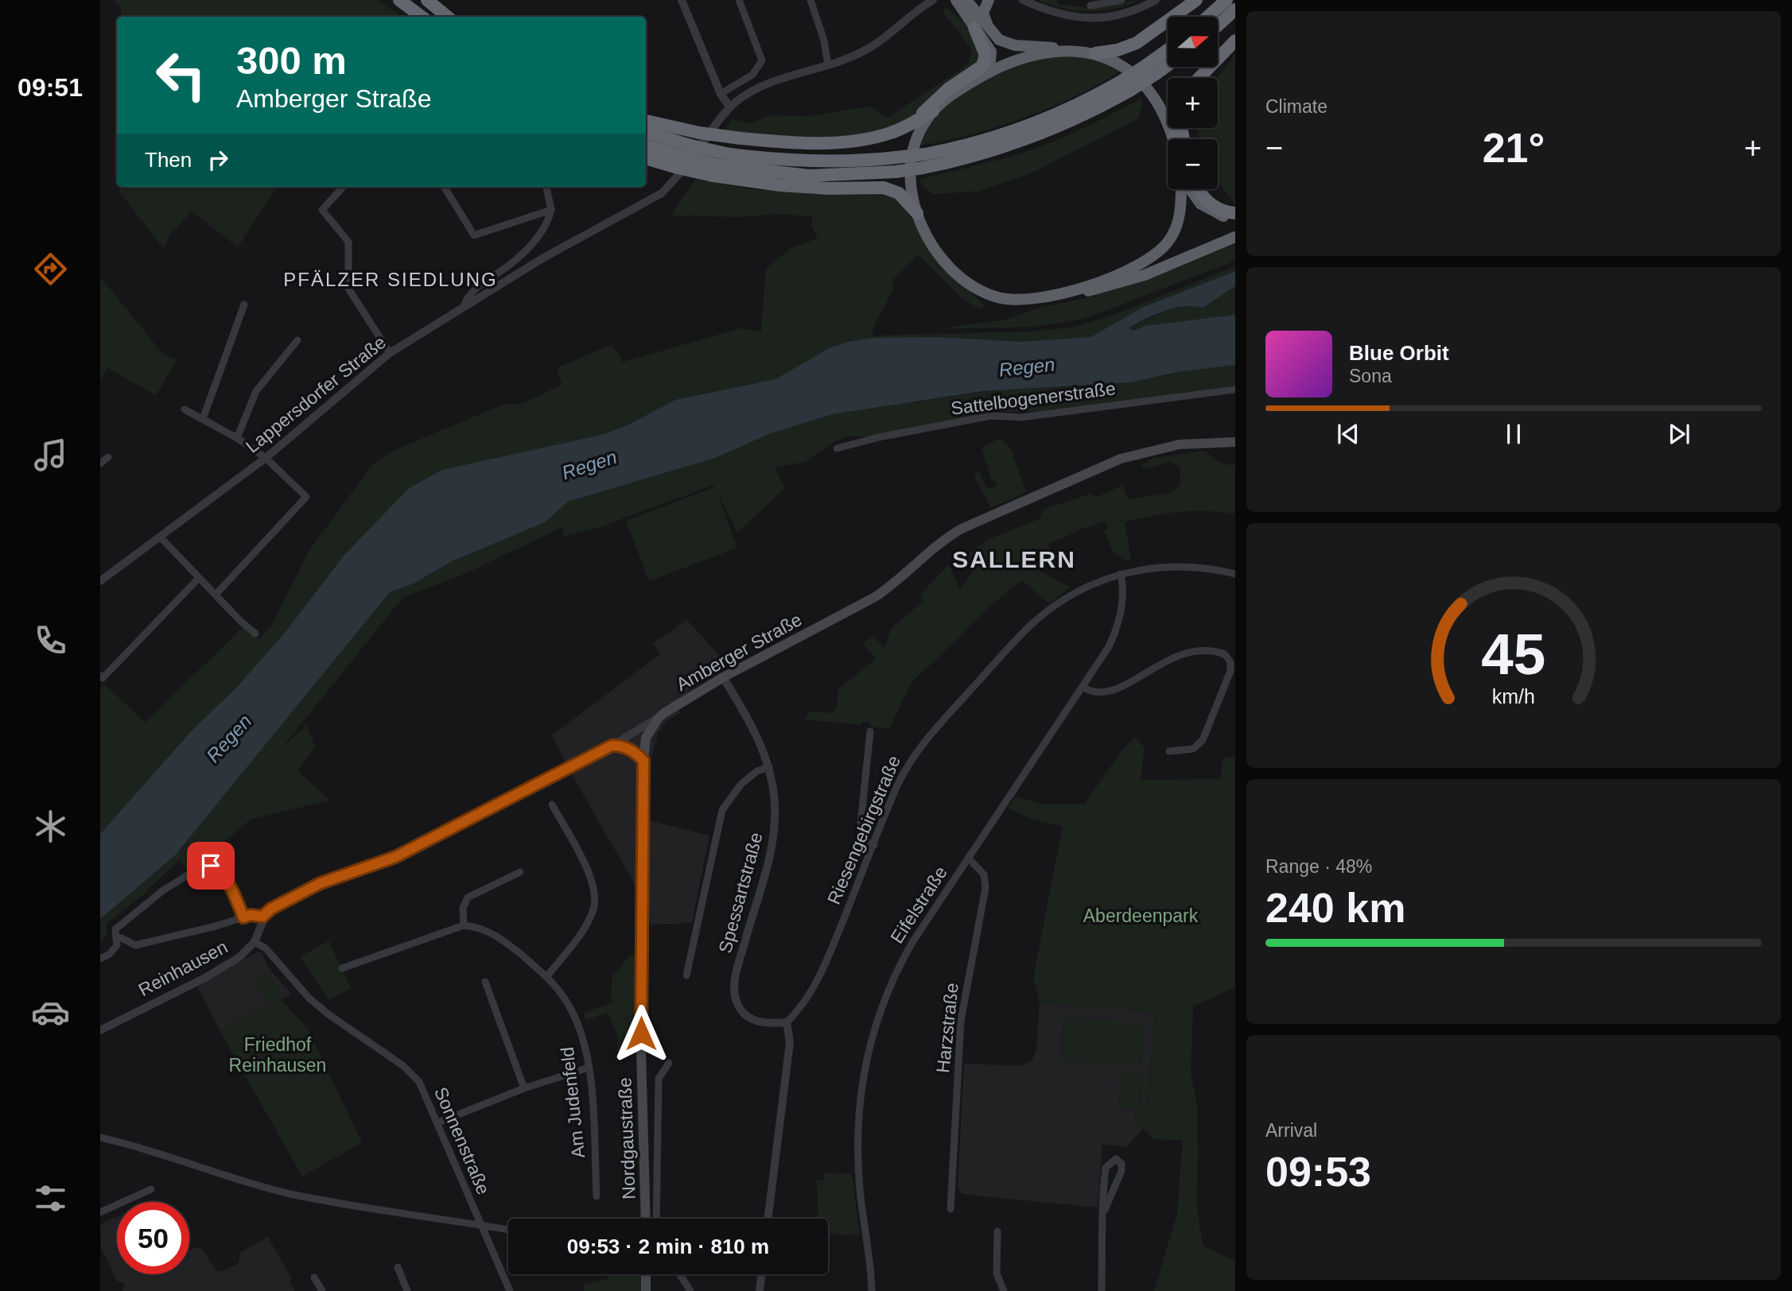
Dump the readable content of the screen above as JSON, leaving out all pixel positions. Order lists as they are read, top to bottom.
{
  "streets": {
    "main road": ["Amberger Straße", "Nordgaustraße"],
    "street": [
      "Lappersdorfer Straße",
      "Sattelbogenerstraße",
      "Riesengebirgstraße",
      "Spessartstraße",
      "Eifelstraße",
      "Reinhausen",
      "Harzstraße",
      "Am Judenfeld",
      "Sonnenstraße"
    ]
  },
  "crossings": [
    ["Amberger Straße", "Spessartstraße"],
    ["Amberger Straße", "Reinhausen"],
    ["Amberger Straße", "Nordgaustraße"],
    ["Riesengebirgstraße", "Spessartstraße"],
    ["Riesengebirgstraße", "Eifelstraße"],
    ["Eifelstraße", "Harzstraße"],
    ["Reinhausen", "Sonnenstraße"]
  ],
  "districts": ["PFÄLZER SIEDLUNG", "SALLERN"],
  "water": ["Regen"],
  "parks": ["Aberdeenpark", "Friedhof Reinhausen"],
  "north": "right",
  "page": {
    "tabs": "09:51",
    "tile": [
      "Climate",
      ["Range · 48%", "240 km"],
      ["Arrival", "09:53"]
    ],
    "map_buttons": ["+", "−"],
    "turn": ["300 m", "Amberger Straße"],
    "heat": ["−", "21°", "+"],
    "then": "Then",
    "song": ["Blue Orbit", "Sona"],
    "limit": "50",
    "trip": "09:53 · 2 min · 810 m",
    "gauge": ["45", "km/h"]
  }
}
